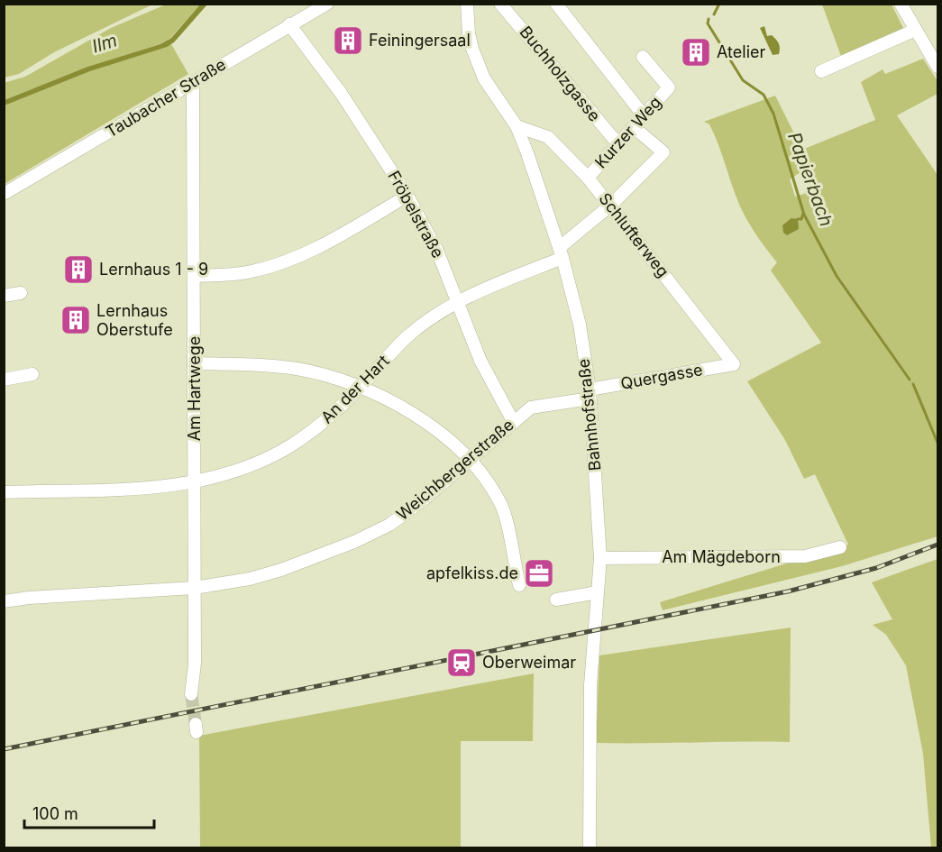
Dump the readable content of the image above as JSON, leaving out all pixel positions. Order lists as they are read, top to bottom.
{
  "streets": {
    "street": [
      "Buchholzgasse",
      "Taubacher Straße",
      "Kurzer Weg",
      "Fröbelstraße",
      "Schlufterweg",
      "Quergasse",
      "Am Hartwege",
      "An der Hart",
      "Bahnhofstraße",
      "Weichbergerstraße",
      "Am Mägdeborn"
    ]
  },
  "crossings": [
    ["Buchholzgasse", "Kurzer Weg"],
    ["Taubacher Straße", "Fröbelstraße"],
    ["Taubacher Straße", "Am Hartwege"],
    ["Kurzer Weg", "Schlufterweg"],
    ["Kurzer Weg", "An der Hart"],
    ["Fröbelstraße", "An der Hart"],
    ["Fröbelstraße", "Weichbergerstraße"],
    ["Schlufterweg", "Quergasse"],
    ["Schlufterweg", "An der Hart"],
    ["Schlufterweg", "Bahnhofstraße"],
    ["Quergasse", "Bahnhofstraße"],
    ["Quergasse", "Weichbergerstraße"],
    ["Am Hartwege", "An der Hart"],
    ["Am Hartwege", "Weichbergerstraße"],
    ["An der Hart", "Bahnhofstraße"],
    ["Bahnhofstraße", "Weichbergerstraße"],
    ["Bahnhofstraße", "Am Mägdeborn"]
  ],
  "water": ["Ilm", "Papierbach"],
  "places": {
    "building": [
      "Feiningersaal",
      "Atelier",
      "Lernhaus 1 - 9",
      "Lernhaus Oberstufe"
    ],
    "office": ["apfelkiss.de"],
    "station": ["Oberweimar"]
  },
  "scale_bar": "100 m"
}
